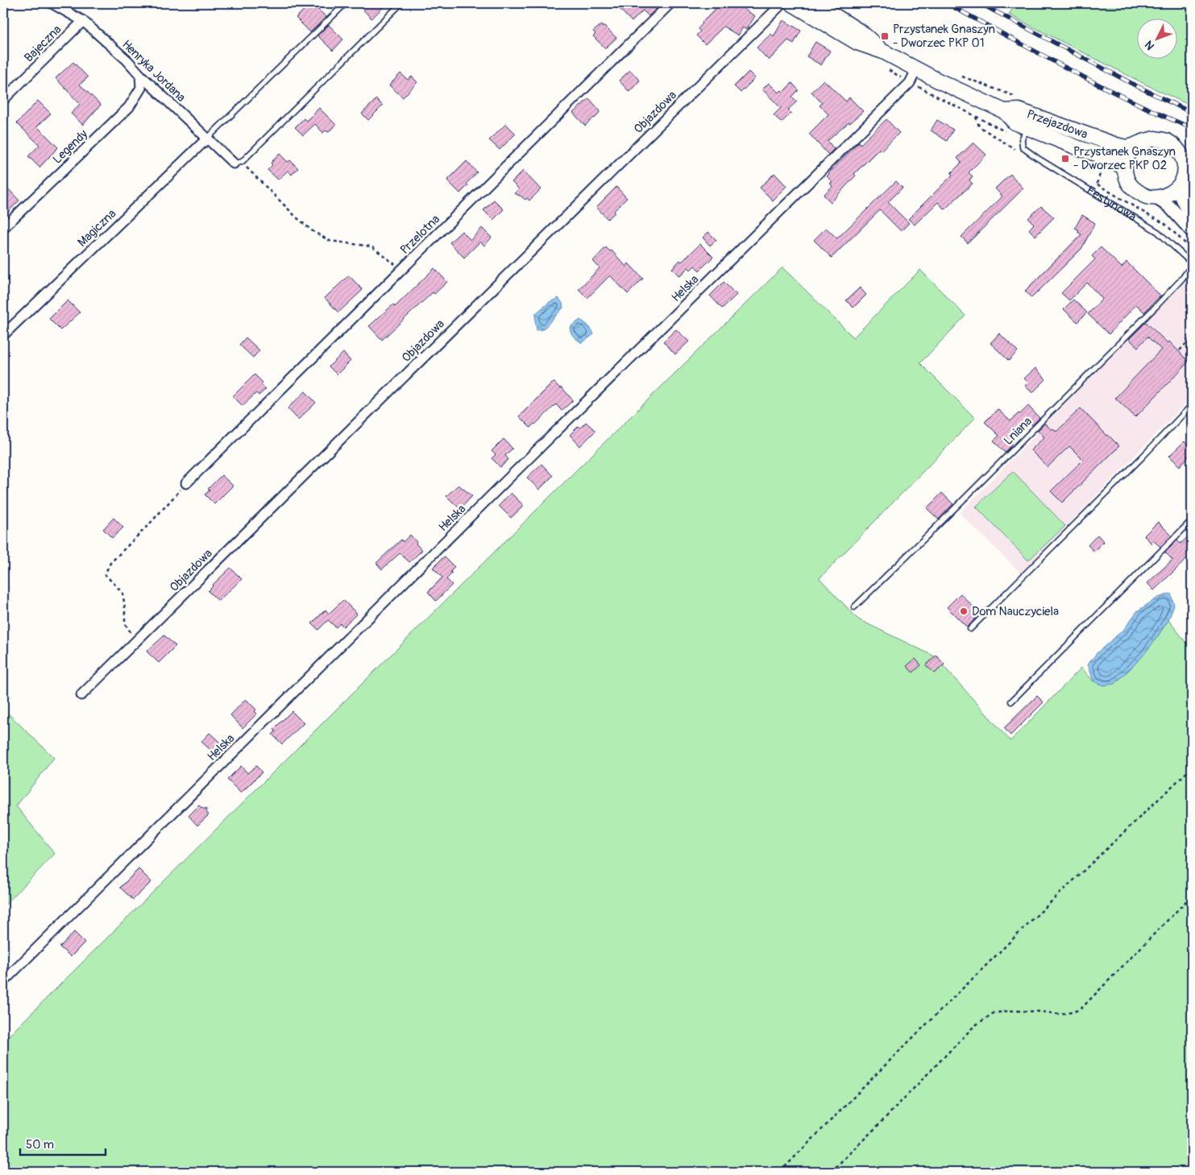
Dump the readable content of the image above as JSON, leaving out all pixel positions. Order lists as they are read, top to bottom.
{
  "streets": {
    "main road": ["Przejazdowa"],
    "street": [
      "Bajeczna",
      "Henryka Jordana",
      "Objazdowa",
      "Legendy",
      "Magiczna",
      "Przelotna",
      "Helska"
    ],
    "lane": ["Festynowa", "Lniana"]
  },
  "crossings": [
    ["Bajeczna", "Henryka Jordana"],
    ["Henryka Jordana", "Legendy"],
    ["Henryka Jordana", "Magiczna"],
    ["Przejazdowa", "Festynowa"],
    ["Przejazdowa", "Helska"],
    ["Festynowa", "Lniana"]
  ],
  "places": {
    "transit": ["Przystanek Gnaszyn - Dworzec PKP 01", "Przystanek Gnaszyn - Dworzec PKP 02"],
    "other": ["Dom Nauczyciela"]
  },
  "scale_bar": "50 m",
  "north": "bottom left"
}
